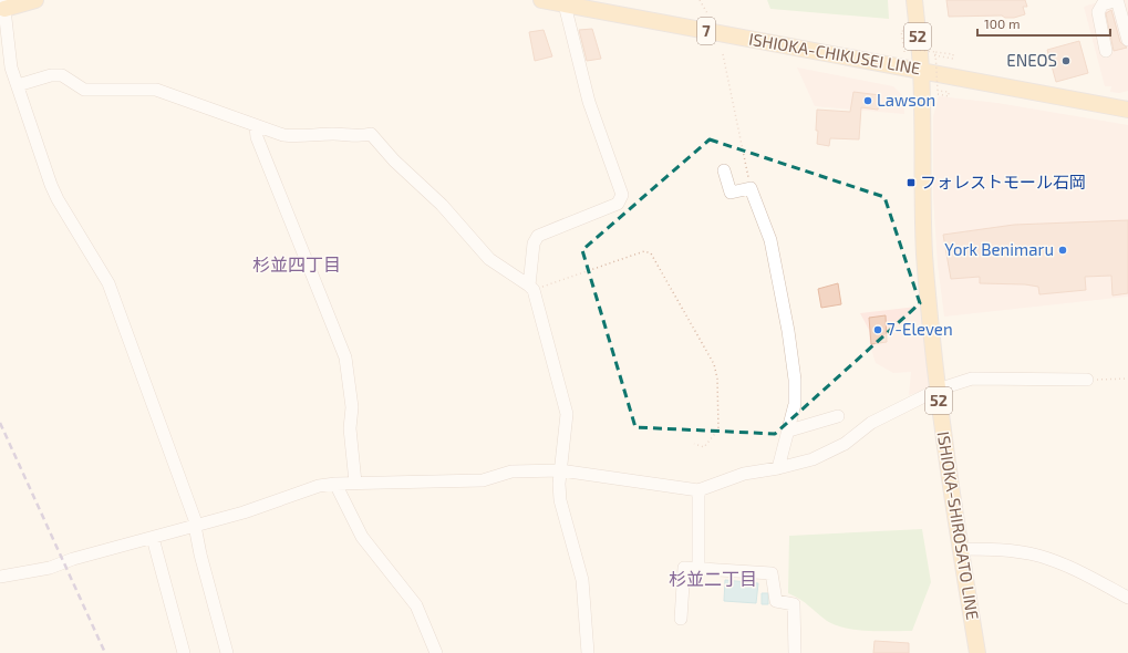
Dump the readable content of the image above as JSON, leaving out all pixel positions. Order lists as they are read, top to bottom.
{
  "streets": {
    "main road": [
      "7",
      "52",
      "ISHIOKA-CHIKUSEI LINE",
      "ISHIOKA-SHIROSATO LINE"
    ]
  },
  "crossings": [
    ["ISHIOKA-CHIKUSEI LINE", "ISHIOKA-SHIROSATO LINE"]
  ],
  "districts": ["杉並四丁目", "杉並二丁目"],
  "places": {
    "other": [
      "ENEOS",
      "Lawson",
      "York Benimaru",
      "7-Eleven"
    ],
    "transit": ["フォレストモール石岡"]
  },
  "scale_bar": "100 m"
}
